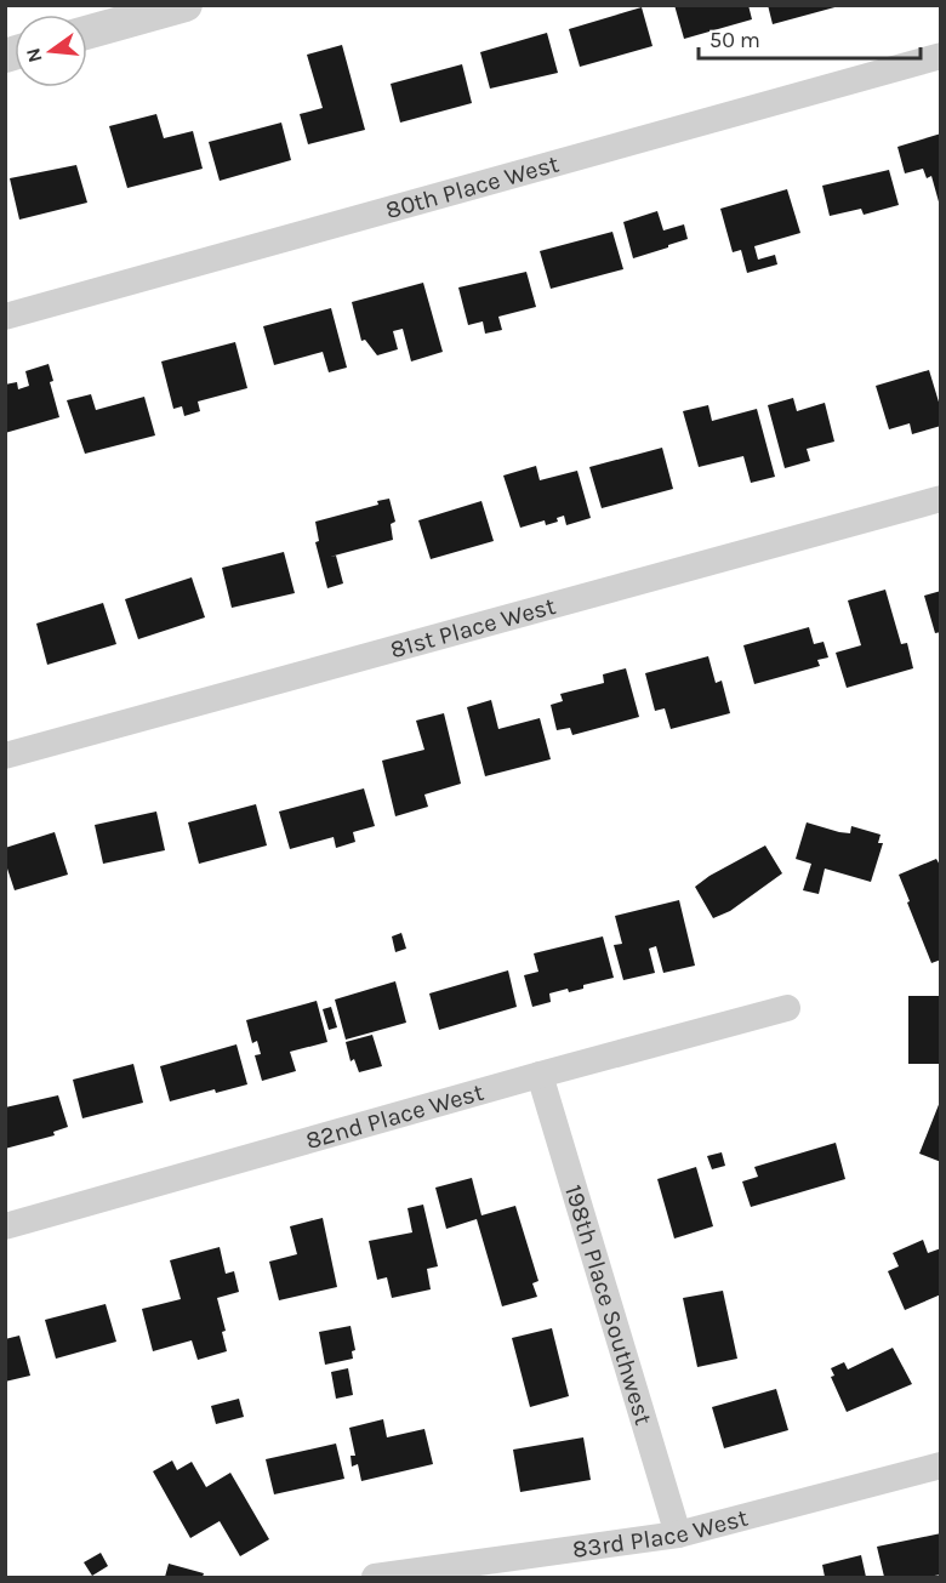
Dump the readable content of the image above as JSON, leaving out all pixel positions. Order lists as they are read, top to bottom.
{
  "streets": {
    "street": [
      "80th Place West",
      "81st Place West",
      "82nd Place West",
      "198th Place Southwest",
      "83rd Place West"
    ]
  },
  "crossings": [
    ["82nd Place West", "198th Place Southwest"],
    ["198th Place Southwest", "83rd Place West"]
  ],
  "scale_bar": "50 m",
  "north": "left"
}
